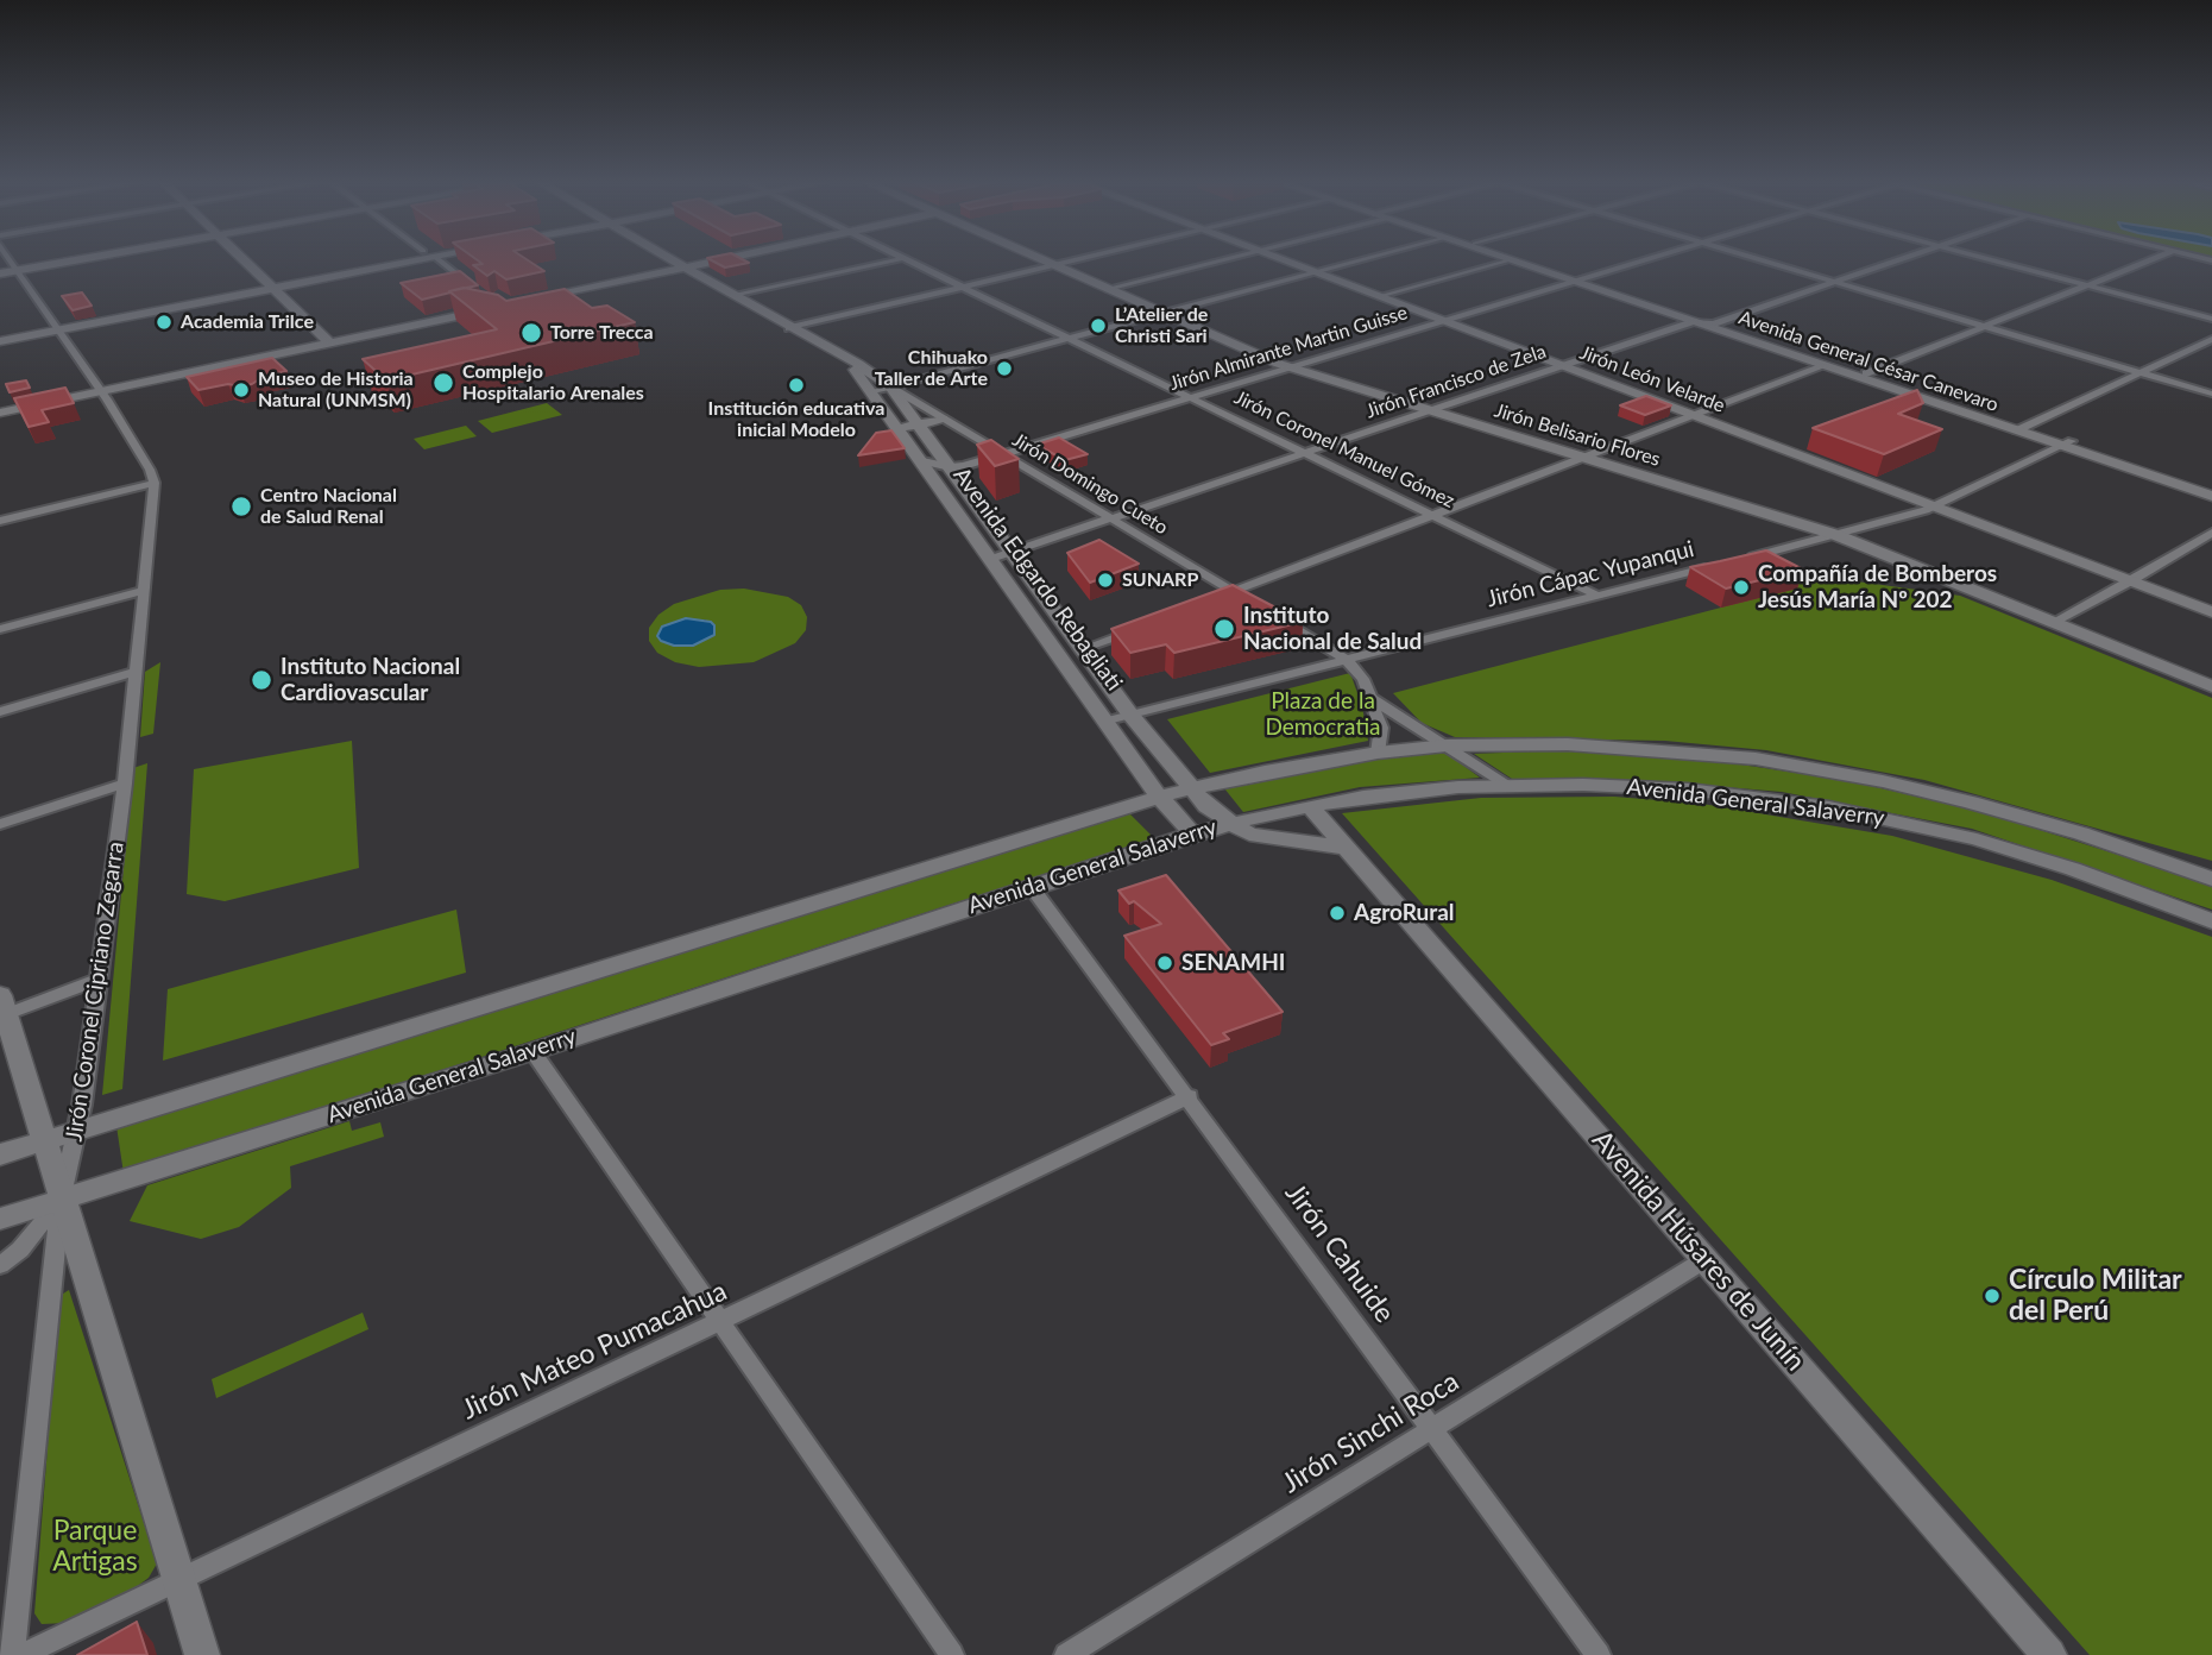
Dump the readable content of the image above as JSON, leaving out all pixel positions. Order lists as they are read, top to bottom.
{
  "streets": {
    "main road": [
      "Avenida General César Canevaro",
      "Jirón León Velarde",
      "Jirón Belisario Flores",
      "Jirón Domingo Cueto",
      "Avenida Edgardo Rebagliati",
      "Avenida General Salaverry",
      "Avenida Húsares de Junín"
    ],
    "street": [
      "Jirón Almirante Martin Guisse",
      "Jirón Francisco de Zela",
      "Jirón Coronel Manuel Gómez",
      "Jirón Cápac Yupanqui",
      "Jirón Coronel Cipriano Zegarra",
      "Jirón Cahuide",
      "Jirón Mateo Pumacahua",
      "Jirón Sinchi Roca"
    ]
  },
  "crossings": [
    ["Jirón Almirante Martin Guisse", "Avenida General César Canevaro"],
    ["Jirón Almirante Martin Guisse", "Jirón León Velarde"],
    ["Jirón Almirante Martin Guisse", "Jirón Belisario Flores"],
    ["Jirón Almirante Martin Guisse", "Jirón Coronel Manuel Gómez"],
    ["Jirón Almirante Martin Guisse", "Jirón Domingo Cueto"],
    ["Jirón Almirante Martin Guisse", "Avenida Edgardo Rebagliati"],
    ["Avenida General César Canevaro", "Jirón Francisco de Zela"],
    ["Jirón León Velarde", "Jirón Francisco de Zela"],
    ["Jirón Francisco de Zela", "Jirón Belisario Flores"],
    ["Jirón Francisco de Zela", "Jirón Coronel Manuel Gómez"],
    ["Jirón Francisco de Zela", "Jirón Domingo Cueto"],
    ["Jirón Francisco de Zela", "Avenida Edgardo Rebagliati"],
    ["Jirón Coronel Manuel Gómez", "Jirón Cápac Yupanqui"],
    ["Jirón Domingo Cueto", "Avenida Edgardo Rebagliati"],
    ["Jirón Cápac Yupanqui", "Avenida Edgardo Rebagliati"],
    ["Avenida Edgardo Rebagliati", "Avenida General Salaverry"],
    ["Avenida General Salaverry", "Jirón Coronel Cipriano Zegarra"],
    ["Avenida General Salaverry", "Avenida Húsares de Junín"],
    ["Avenida General Salaverry", "Jirón Cahuide"],
    ["Avenida Húsares de Junín", "Jirón Sinchi Roca"],
    ["Jirón Cahuide", "Jirón Mateo Pumacahua"],
    ["Jirón Cahuide", "Jirón Sinchi Roca"]
  ],
  "parks": ["Plaza de la Democratia", "Parque Artigas"],
  "places": [
    "Academia Trilce",
    "L’Atelier de Christi Sari",
    "Torre Trecca",
    "Chihuako Taller de Arte",
    "Complejo Hospitalario Arenales",
    "Institución educativa inicial Modelo",
    "Museo de Historia Natural (UNMSM)",
    "Centro Nacional de Salud Renal",
    "SUNARP",
    "Compañía de Bomberos Jesús María Nº 202",
    "Instituto Nacional de Salud",
    "Instituto Nacional Cardiovascular",
    "AgroRural",
    "SENAMHI",
    "Círculo Militar del Perú"
  ]
}
